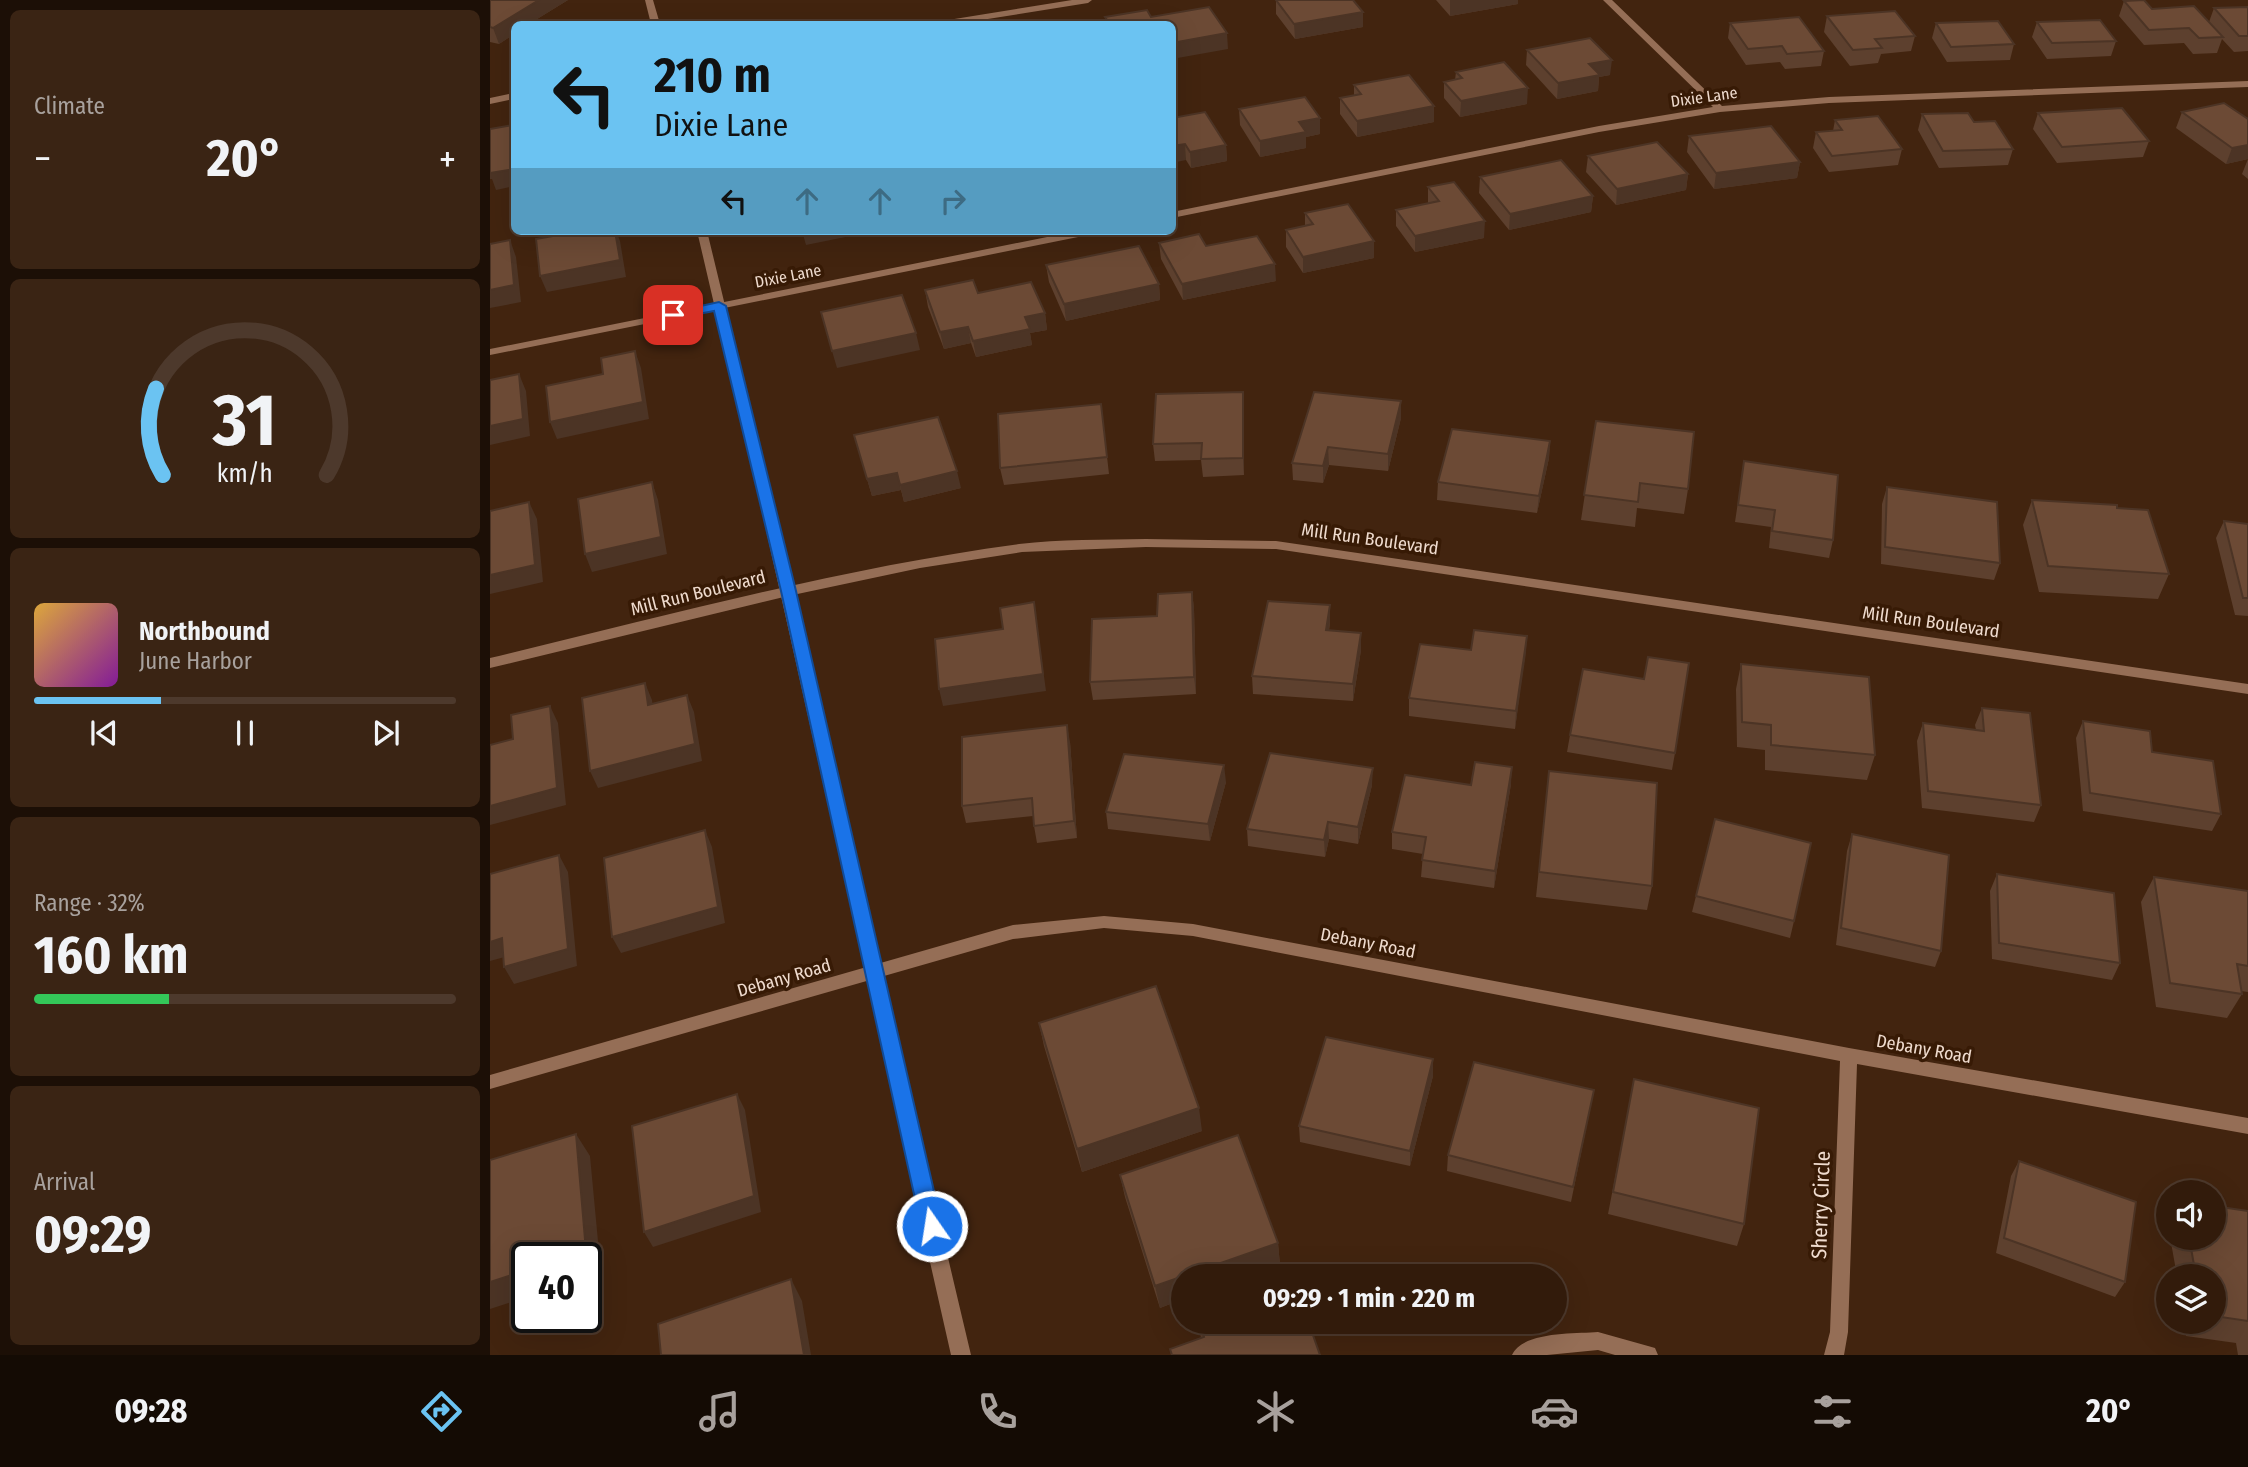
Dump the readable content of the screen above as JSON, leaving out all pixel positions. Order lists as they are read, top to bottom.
{
  "streets": {
    "street": [
      "Dixie Lane",
      "Mill Run Boulevard",
      "Debany Road",
      "Sherry Circle"
    ]
  },
  "crossings": [
    ["Debany Road", "Sherry Circle"]
  ],
  "page": {
    "tile": [
      "Climate",
      ["Range · 32%", "160 km"],
      ["Arrival", "09:29"]
    ],
    "turn": ["210 m", "Dixie Lane"],
    "heat": ["−", "20°", "+"],
    "song": ["Northbound", "June Harbor"],
    "limit": "40",
    "trip": "09:29 · 1 min · 220 m",
    "tabs": ["09:28", "20°"],
    "gauge": ["31", "km/h"]
  }
}
